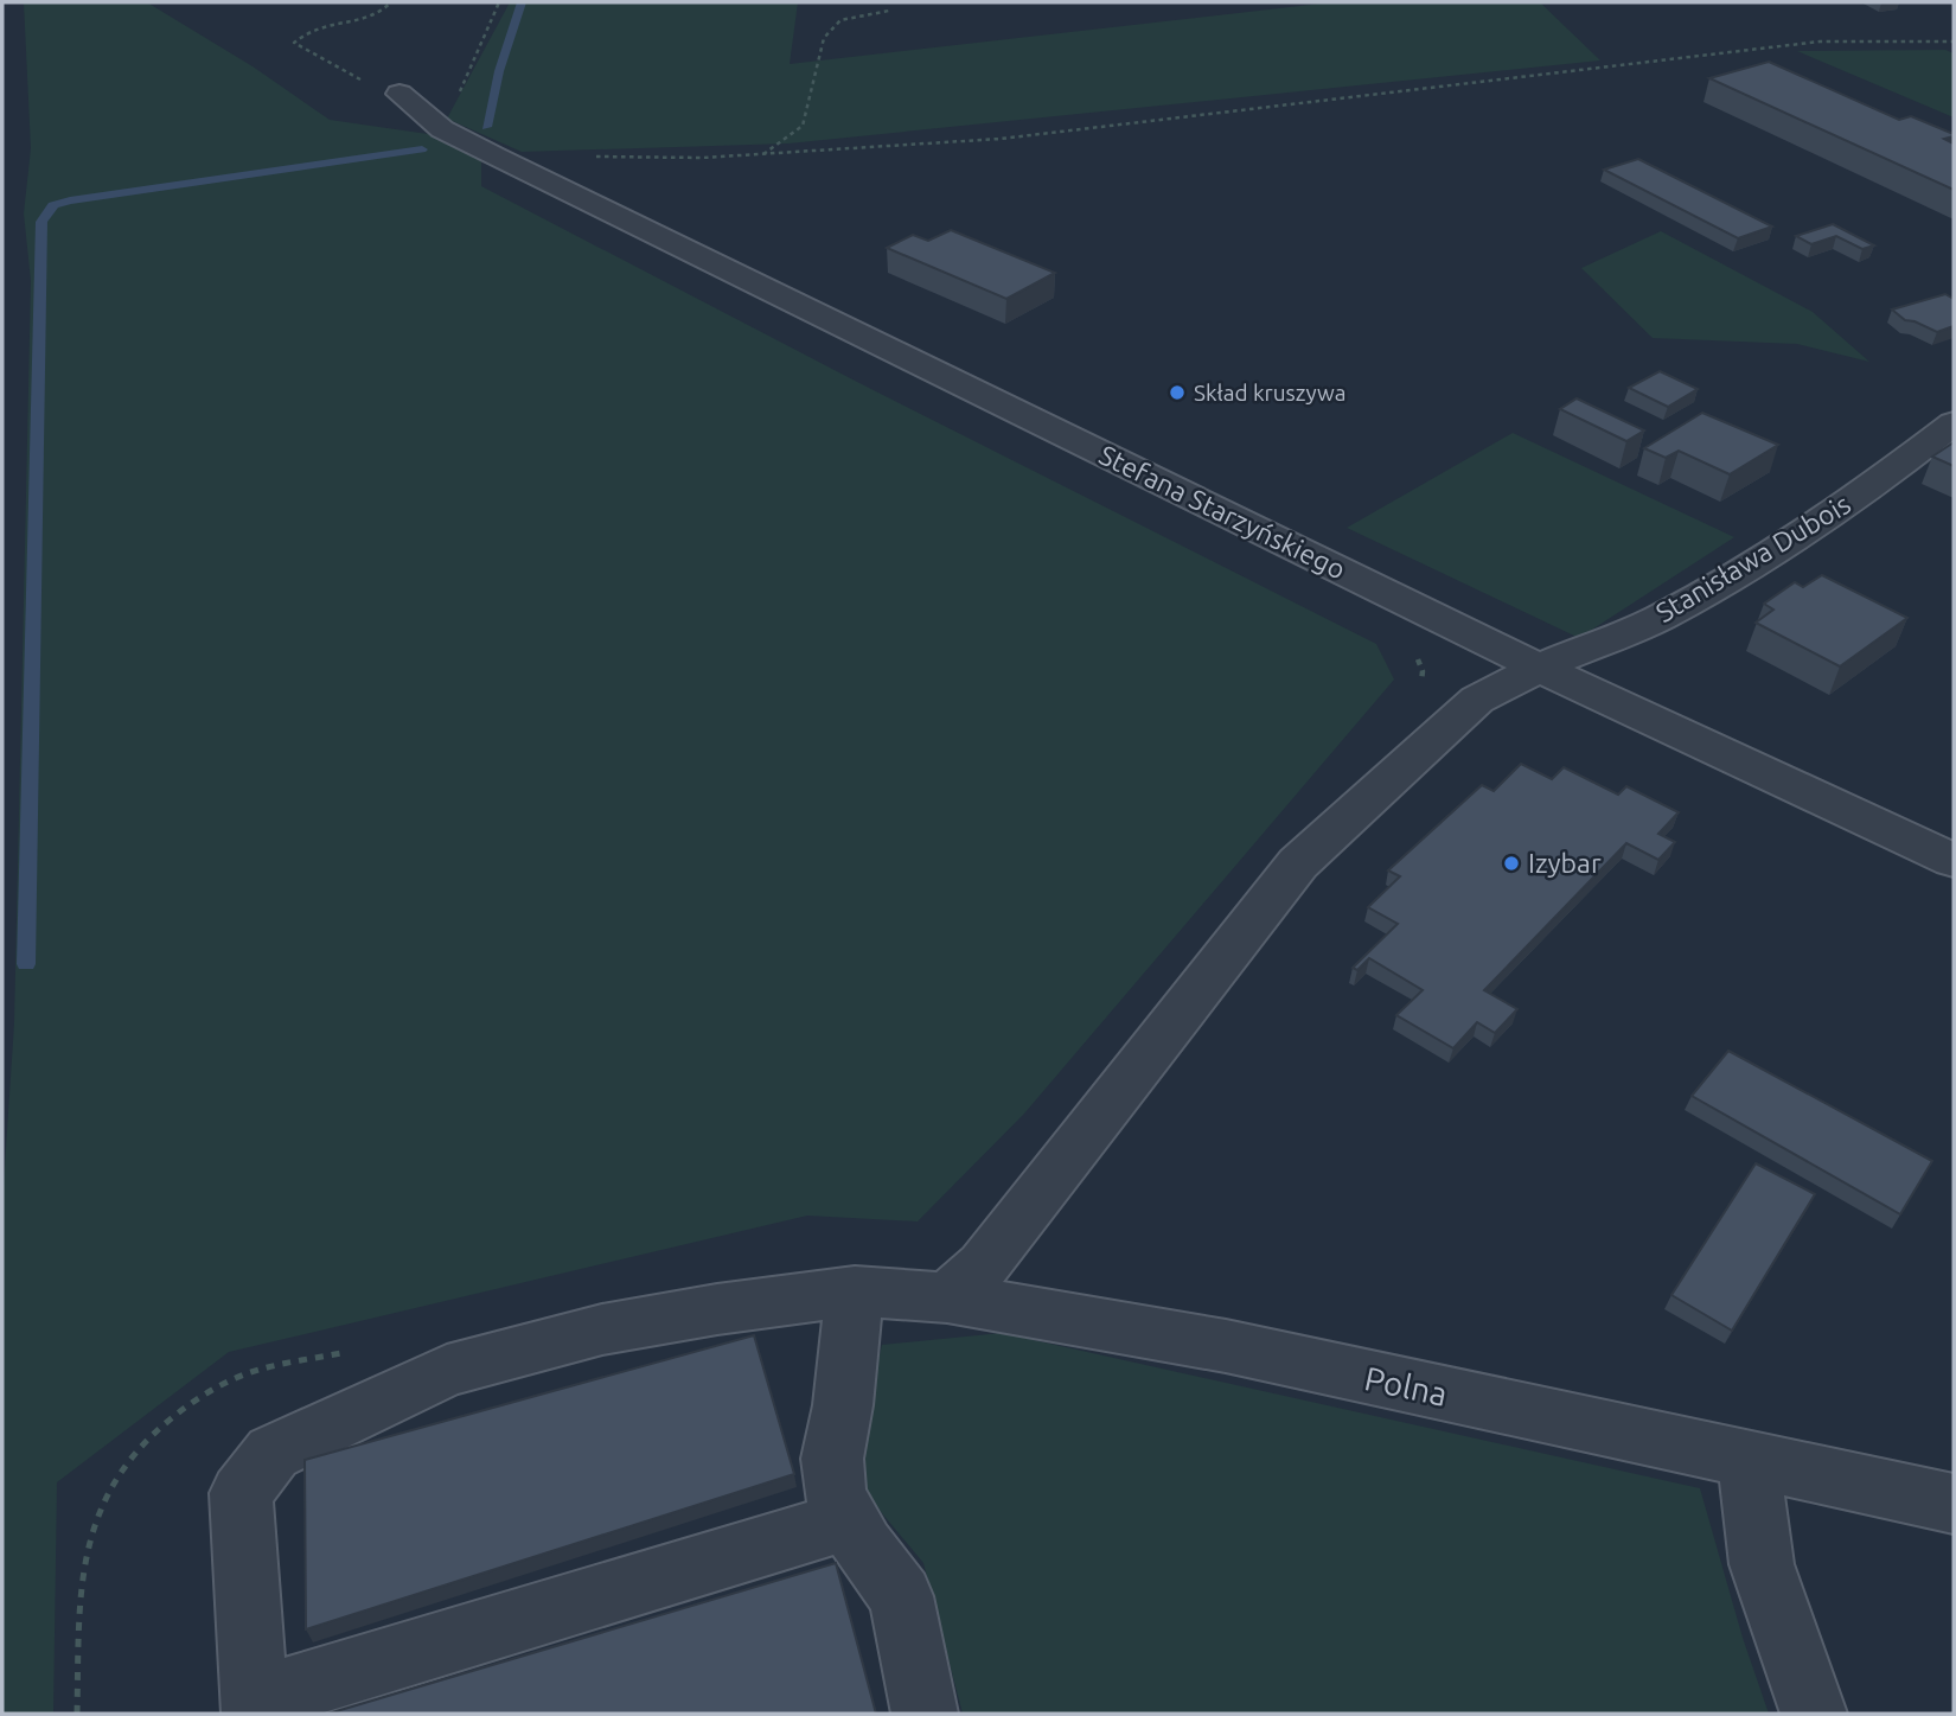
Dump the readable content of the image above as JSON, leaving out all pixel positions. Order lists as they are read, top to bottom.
{
  "streets": {
    "street": ["Stefana Starzyńskiego", "Stanisława Dubois", "Polna"]
  },
  "crossings": [
    ["Stefana Starzyńskiego", "Stanisława Dubois"],
    ["Stanisława Dubois", "Polna"]
  ],
  "places": ["Skład kruszywa", "Izybar"]
}
